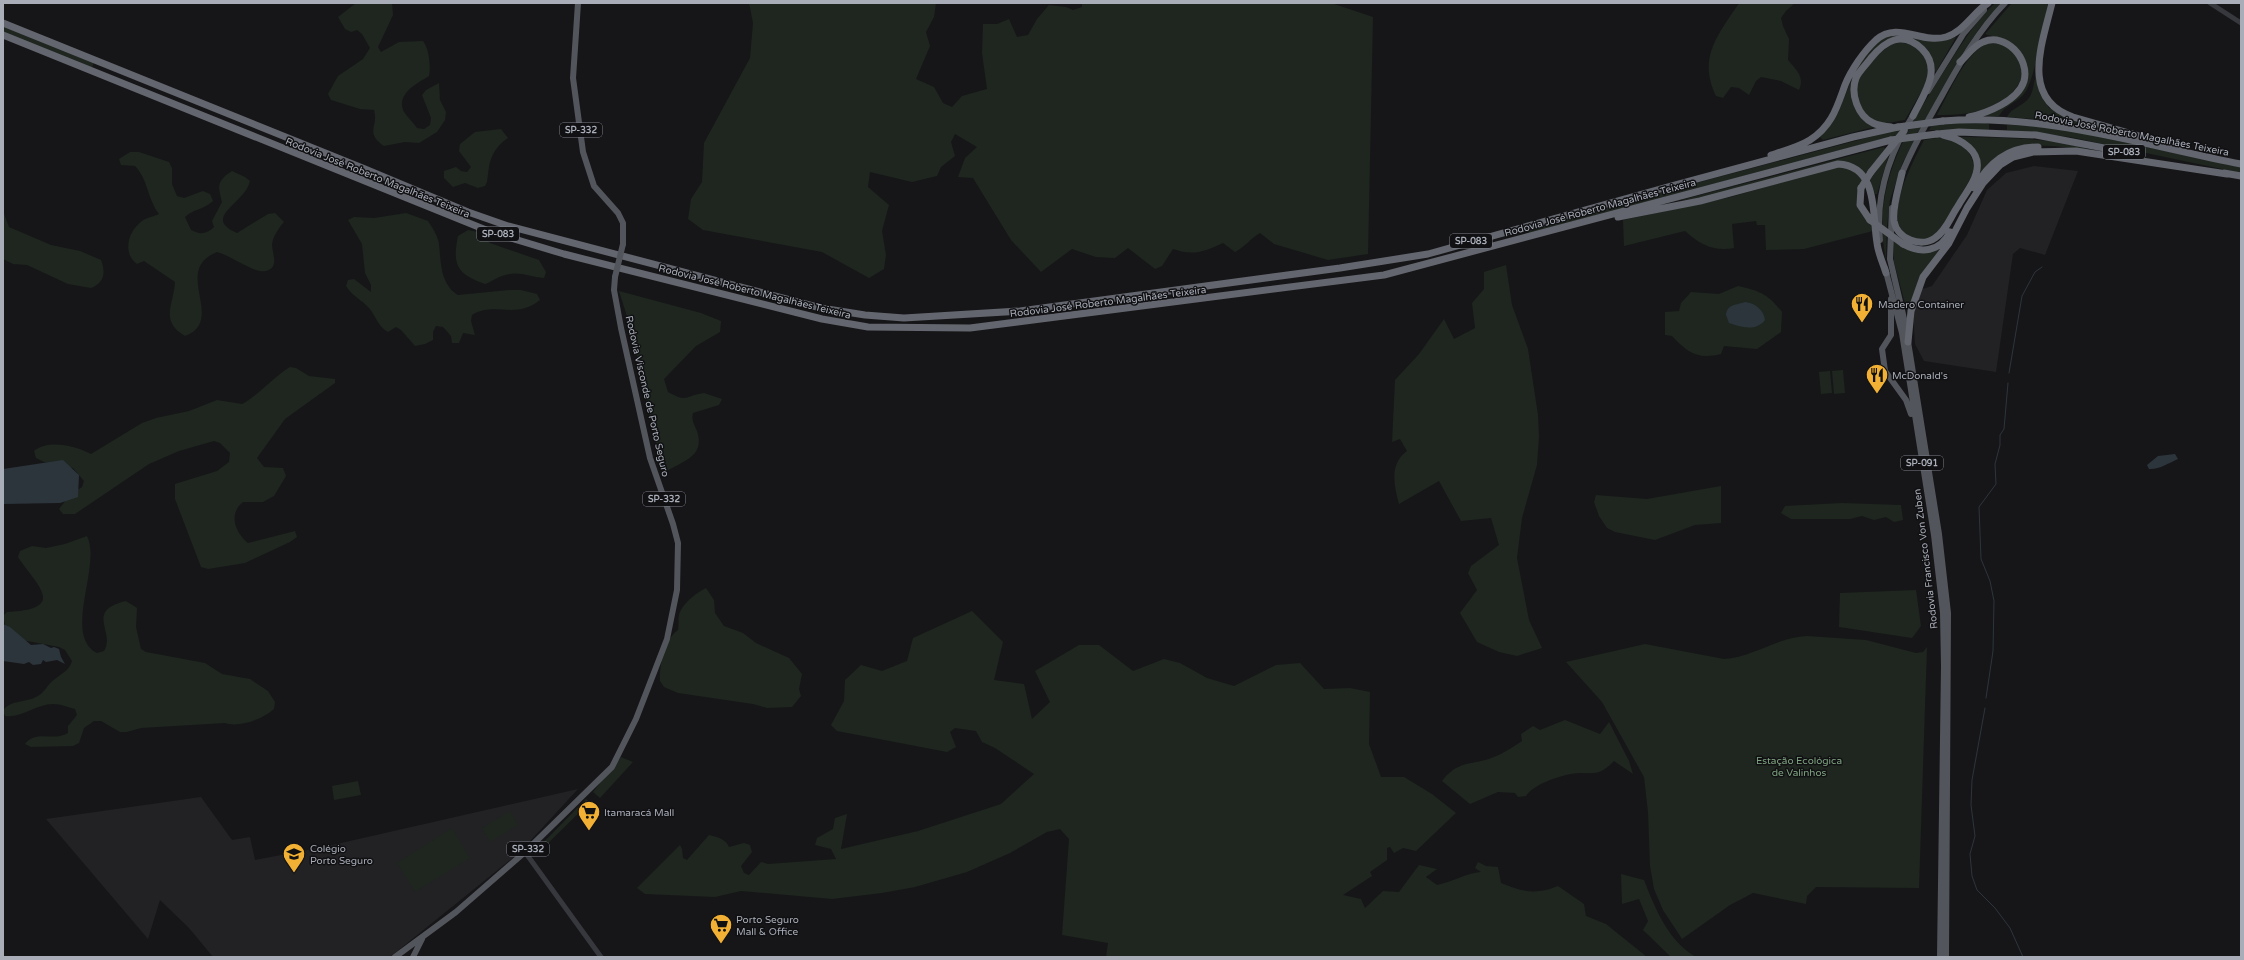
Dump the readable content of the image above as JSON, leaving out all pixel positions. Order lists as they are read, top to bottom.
{
  "streets": {
    "highway": ["Rodovia José Roberto Magalhães Teixeira", "SP-083"],
    "main road": [
      "SP-332",
      "Rodovia Visconde de Porto Seguro",
      "SP-091",
      "Rodovia Francisco Von Zuben"
    ]
  },
  "crossings": [
    ["SP-332", "Rodovia Visconde de Porto Seguro"],
    ["Rodovia José Roberto Magalhães Teixeira", "Rodovia Francisco Von Zuben"]
  ],
  "parks": ["Estação Ecológica de Valinhos"],
  "places": {
    "restaurant": ["Madero Container", "McDonald's"],
    "supermarket": ["Itamaracá Mall", "Porto Seguro Mall & Office"],
    "school or university": ["Colégio Porto Seguro"]
  }
}
